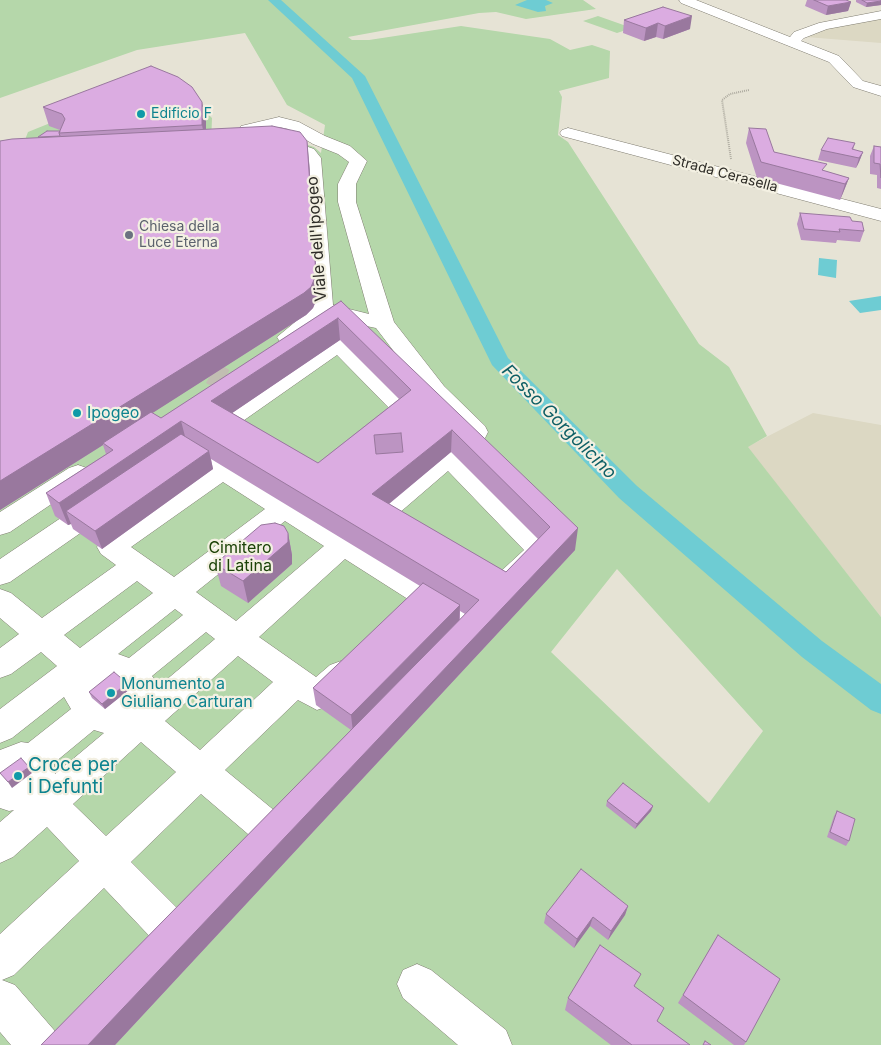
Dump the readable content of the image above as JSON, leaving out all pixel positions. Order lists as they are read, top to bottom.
{
  "streets": {
    "street": ["Strada Cerasella", "Viale dell'Ipogeo"]
  },
  "water": ["Fosso Gorgolicino"],
  "parks": ["Cimitero di Latina"],
  "places": [
    "Edificio F",
    "Chiesa della Luce Eterna",
    "Ipogeo",
    "Monumento a Giuliano Carturan",
    "Croce per i Defunti"
  ]
}
